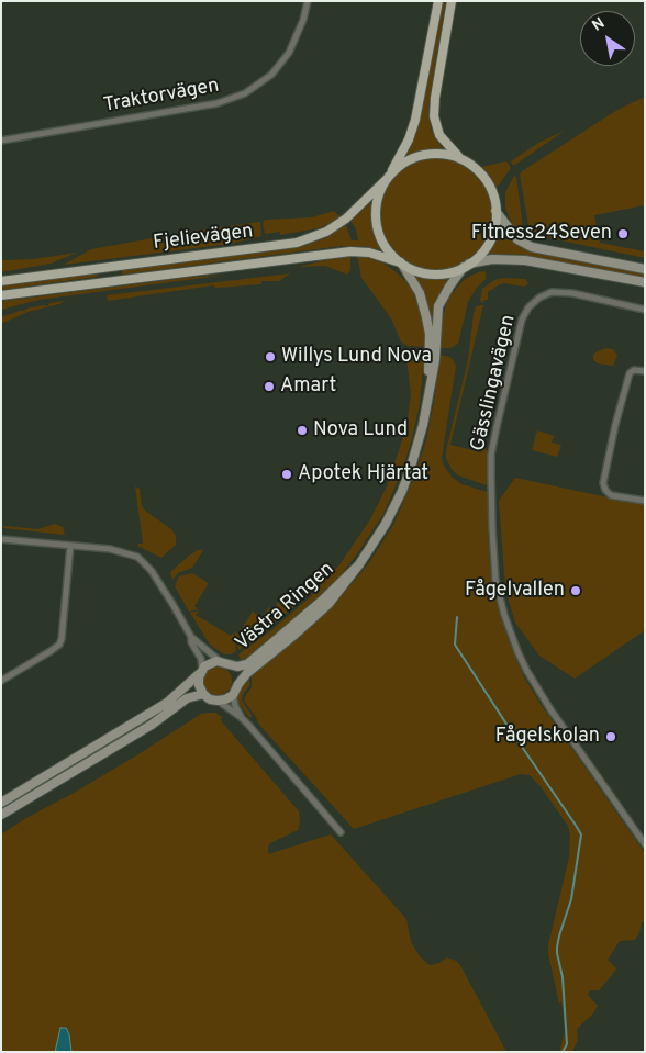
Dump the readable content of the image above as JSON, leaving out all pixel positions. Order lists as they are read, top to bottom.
{
  "streets": {
    "main road": ["Fjelievägen", "Västra Ringen"],
    "street": ["Traktorvägen", "Gässlingavägen"]
  },
  "crossings": [
    ["Fjelievägen", "Västra Ringen"]
  ],
  "places": [
    "Fitness24Seven",
    "Willys Lund Nova",
    "Amart",
    "Nova Lund",
    "Apotek Hjärtat",
    "Fågelvallen",
    "Fågelskolan"
  ],
  "north": "top left"
}
